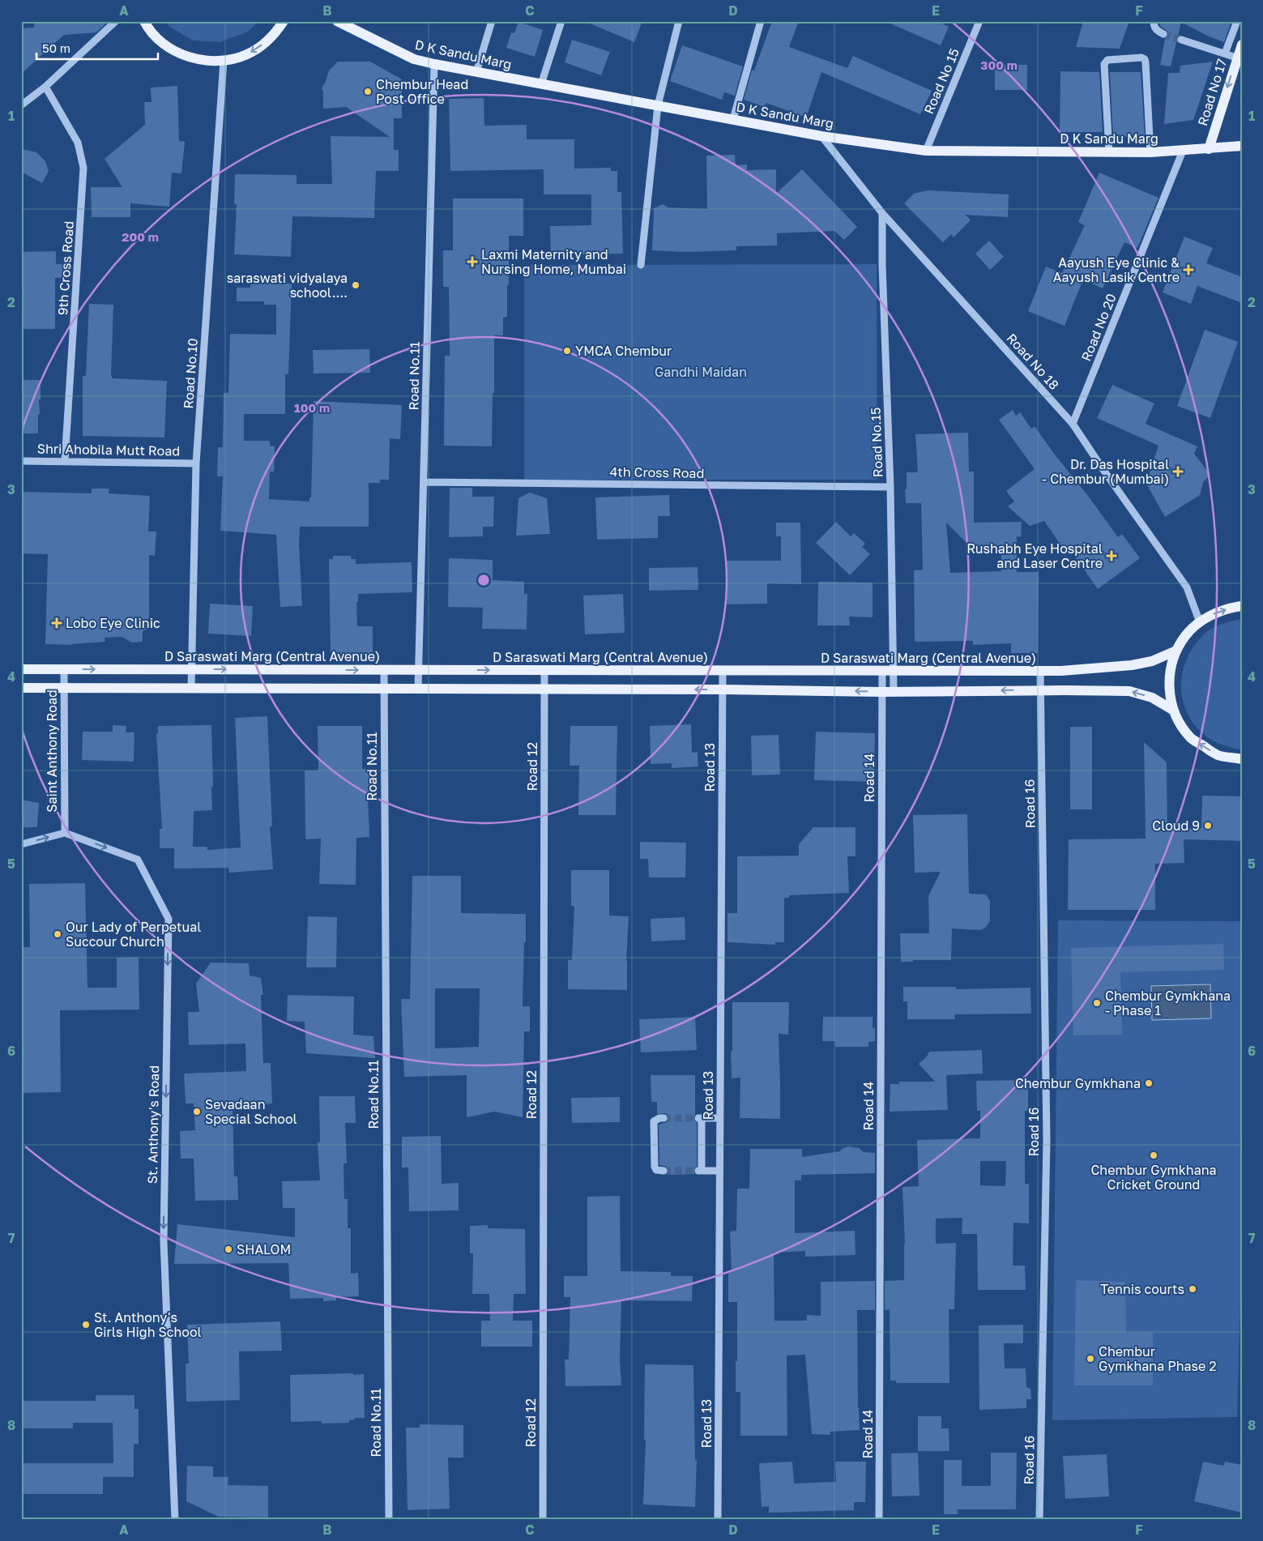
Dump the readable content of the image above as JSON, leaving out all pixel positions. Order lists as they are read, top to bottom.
{
  "streets": {
    "main road": ["D K Sandu Marg", "Road No 17", "D Saraswati Marg (Central Avenue)"],
    "street": [
      "Road No 15",
      "9th Cross Road",
      "Road No 20",
      "Road No 18",
      "Road No.10",
      "Road No.11",
      "Road No.15",
      "Shri Ahobila Mutt Road",
      "4th Cross Road",
      "Saint Anthony Road",
      "Road 12",
      "Road 13",
      "Road 14",
      "Road 16",
      "St. Anthony's Road"
    ]
  },
  "crossings": [
    ["D K Sandu Marg", "Road No 15"],
    ["D K Sandu Marg", "Road No 17"],
    ["D K Sandu Marg", "Road No 20"],
    ["D K Sandu Marg", "Road No 18"],
    ["D K Sandu Marg", "Road No.11"],
    ["9th Cross Road", "Shri Ahobila Mutt Road"],
    ["Road No 20", "Road No 18"],
    ["Road No 18", "Road No.15"],
    ["Road No.10", "Shri Ahobila Mutt Road"],
    ["Road No.10", "D Saraswati Marg (Central Avenue)"],
    ["Road No.11", "4th Cross Road"],
    ["Road No.11", "D Saraswati Marg (Central Avenue)"],
    ["Road No.15", "4th Cross Road"],
    ["Road No.15", "D Saraswati Marg (Central Avenue)"],
    ["D Saraswati Marg (Central Avenue)", "Saint Anthony Road"],
    ["D Saraswati Marg (Central Avenue)", "Road 12"],
    ["D Saraswati Marg (Central Avenue)", "Road 13"],
    ["D Saraswati Marg (Central Avenue)", "Road 14"],
    ["D Saraswati Marg (Central Avenue)", "Road 16"],
    ["Saint Anthony Road", "St. Anthony's Road"]
  ],
  "one_way": ["Road No 17", "St. Anthony's Road"],
  "parks": ["Gandhi Maidan"],
  "places": {
    "other": [
      "Chembur Head Post Office",
      "saraswati vidyalaya school....",
      "YMCA Chembur",
      "Cloud 9",
      "Our Lady of Perpetual Succour Church",
      "Chembur Gymkhana - Phase 1",
      "Chembur Gymkhana",
      "Sevadaan Special School",
      "Chembur Gymkhana Cricket Ground",
      "SHALOM",
      "Tennis courts",
      "St. Anthony's Girls High School",
      "Chembur Gymkhana Phase 2"
    ],
    "health": [
      "Laxmi Maternity and Nursing Home, Mumbai",
      "Aayush Eye Clinic & Aayush Lasik Centre",
      "Dr. Das Hospital - Chembur (Mumbai)",
      "Rushabh Eye Hospital and Laser Centre",
      "Lobo Eye Clinic"
    ]
  },
  "scale_bar": "50 m",
  "grid": {
    "columns": [
      "A",
      "B",
      "C",
      "D",
      "E",
      "F"
    ],
    "rows": [
      "1",
      "2",
      "3",
      "4",
      "5",
      "6",
      "7",
      "8"
    ]
  },
  "rings": ["300 m", "200 m", "100 m"]
}
